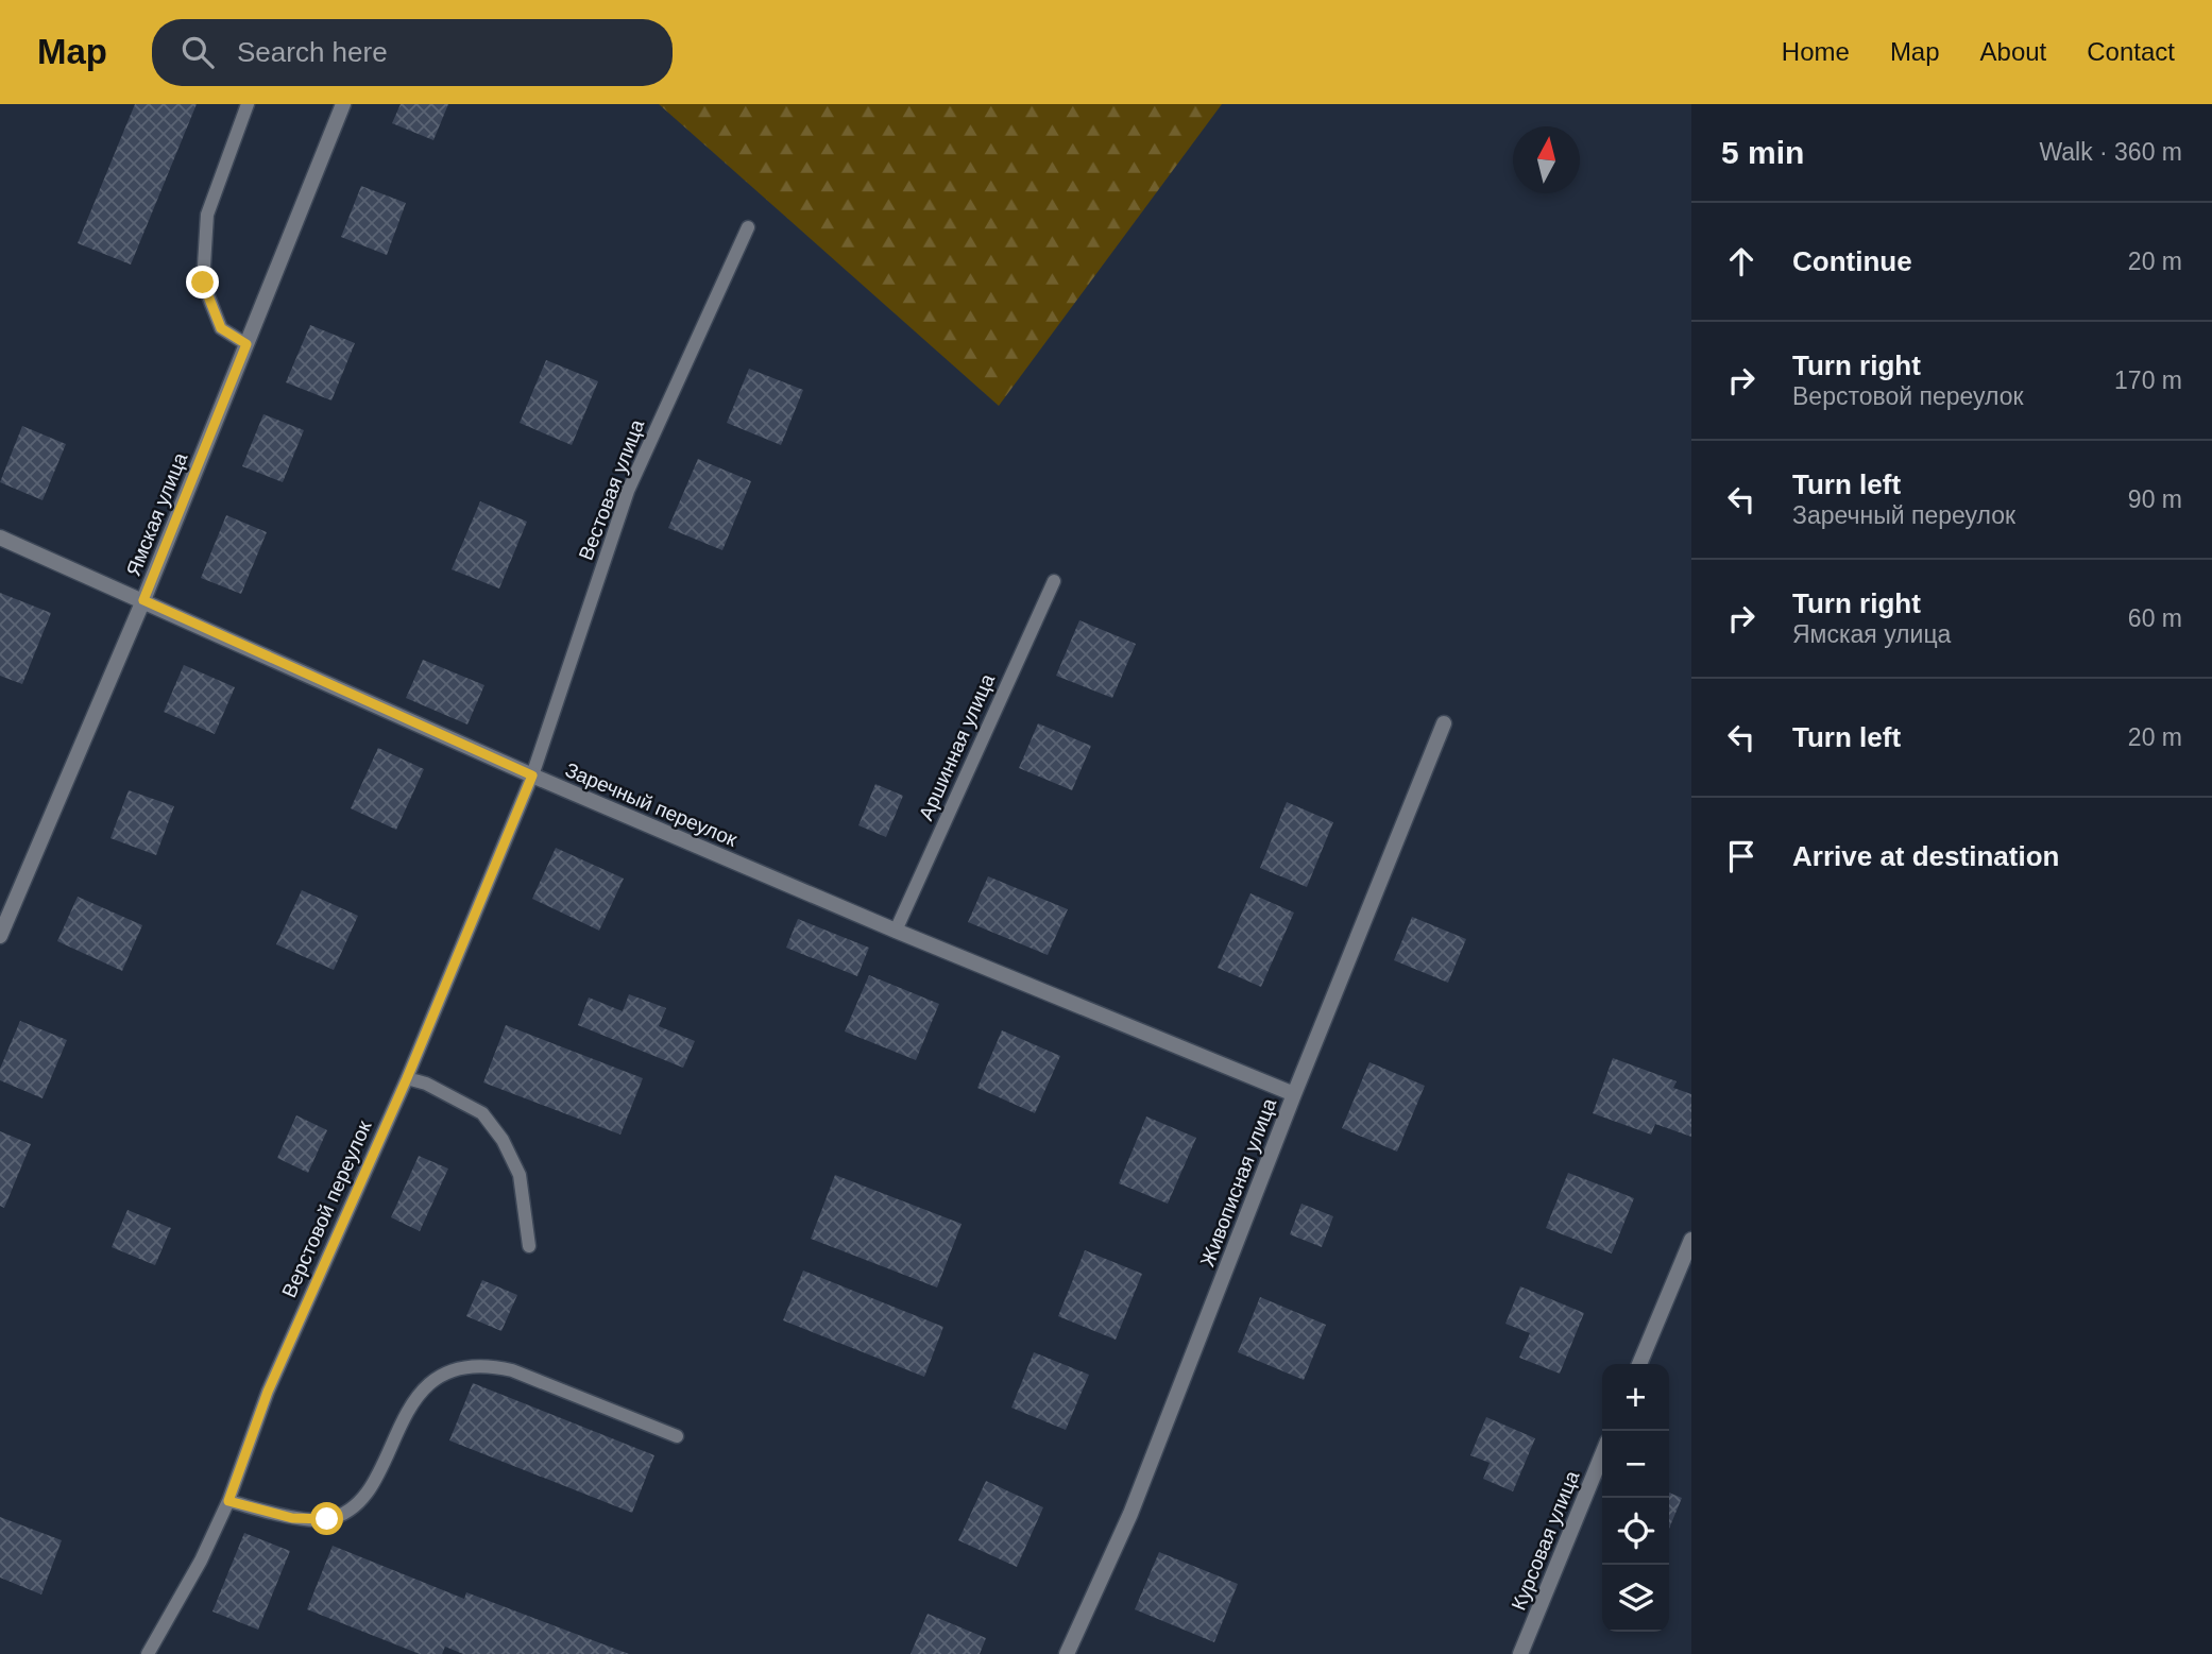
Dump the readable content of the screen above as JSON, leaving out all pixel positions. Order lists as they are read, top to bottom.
{
  "streets": {
    "street": [
      "Ямская улица",
      "Заречный переулок",
      "Живописная улица",
      "Курсовая улица"
    ],
    "lane": ["Вестовая улица", "Аршинная улица", "Верстовой переулок"]
  },
  "crossings": [
    ["Вестовая улица", "Заречный переулок"],
    ["Вестовая улица", "Верстовой переулок"],
    ["Ямская улица", "Заречный переулок"],
    ["Аршинная улица", "Заречный переулок"],
    ["Заречный переулок", "Живописная улица"],
    ["Заречный переулок", "Верстовой переулок"]
  ],
  "north": "top",
  "page": {
    "header": "Map",
    "search": "Search here",
    "nav": [
      "Home",
      "Map",
      "About",
      "Contact"
    ],
    "heading": ["5 min", "Walk · 360 m"],
    "list": [
      ["Continue", "20 m"],
      ["Turn right", "Верстовой переулок", "170 m"],
      ["Turn left", "Заречный переулок", "90 m"],
      ["Turn right", "Ямская улица", "60 m"],
      ["Turn left", "20 m"],
      "Arrive at destination"
    ],
    "map_buttons": ["+", "−"]
  }
}
